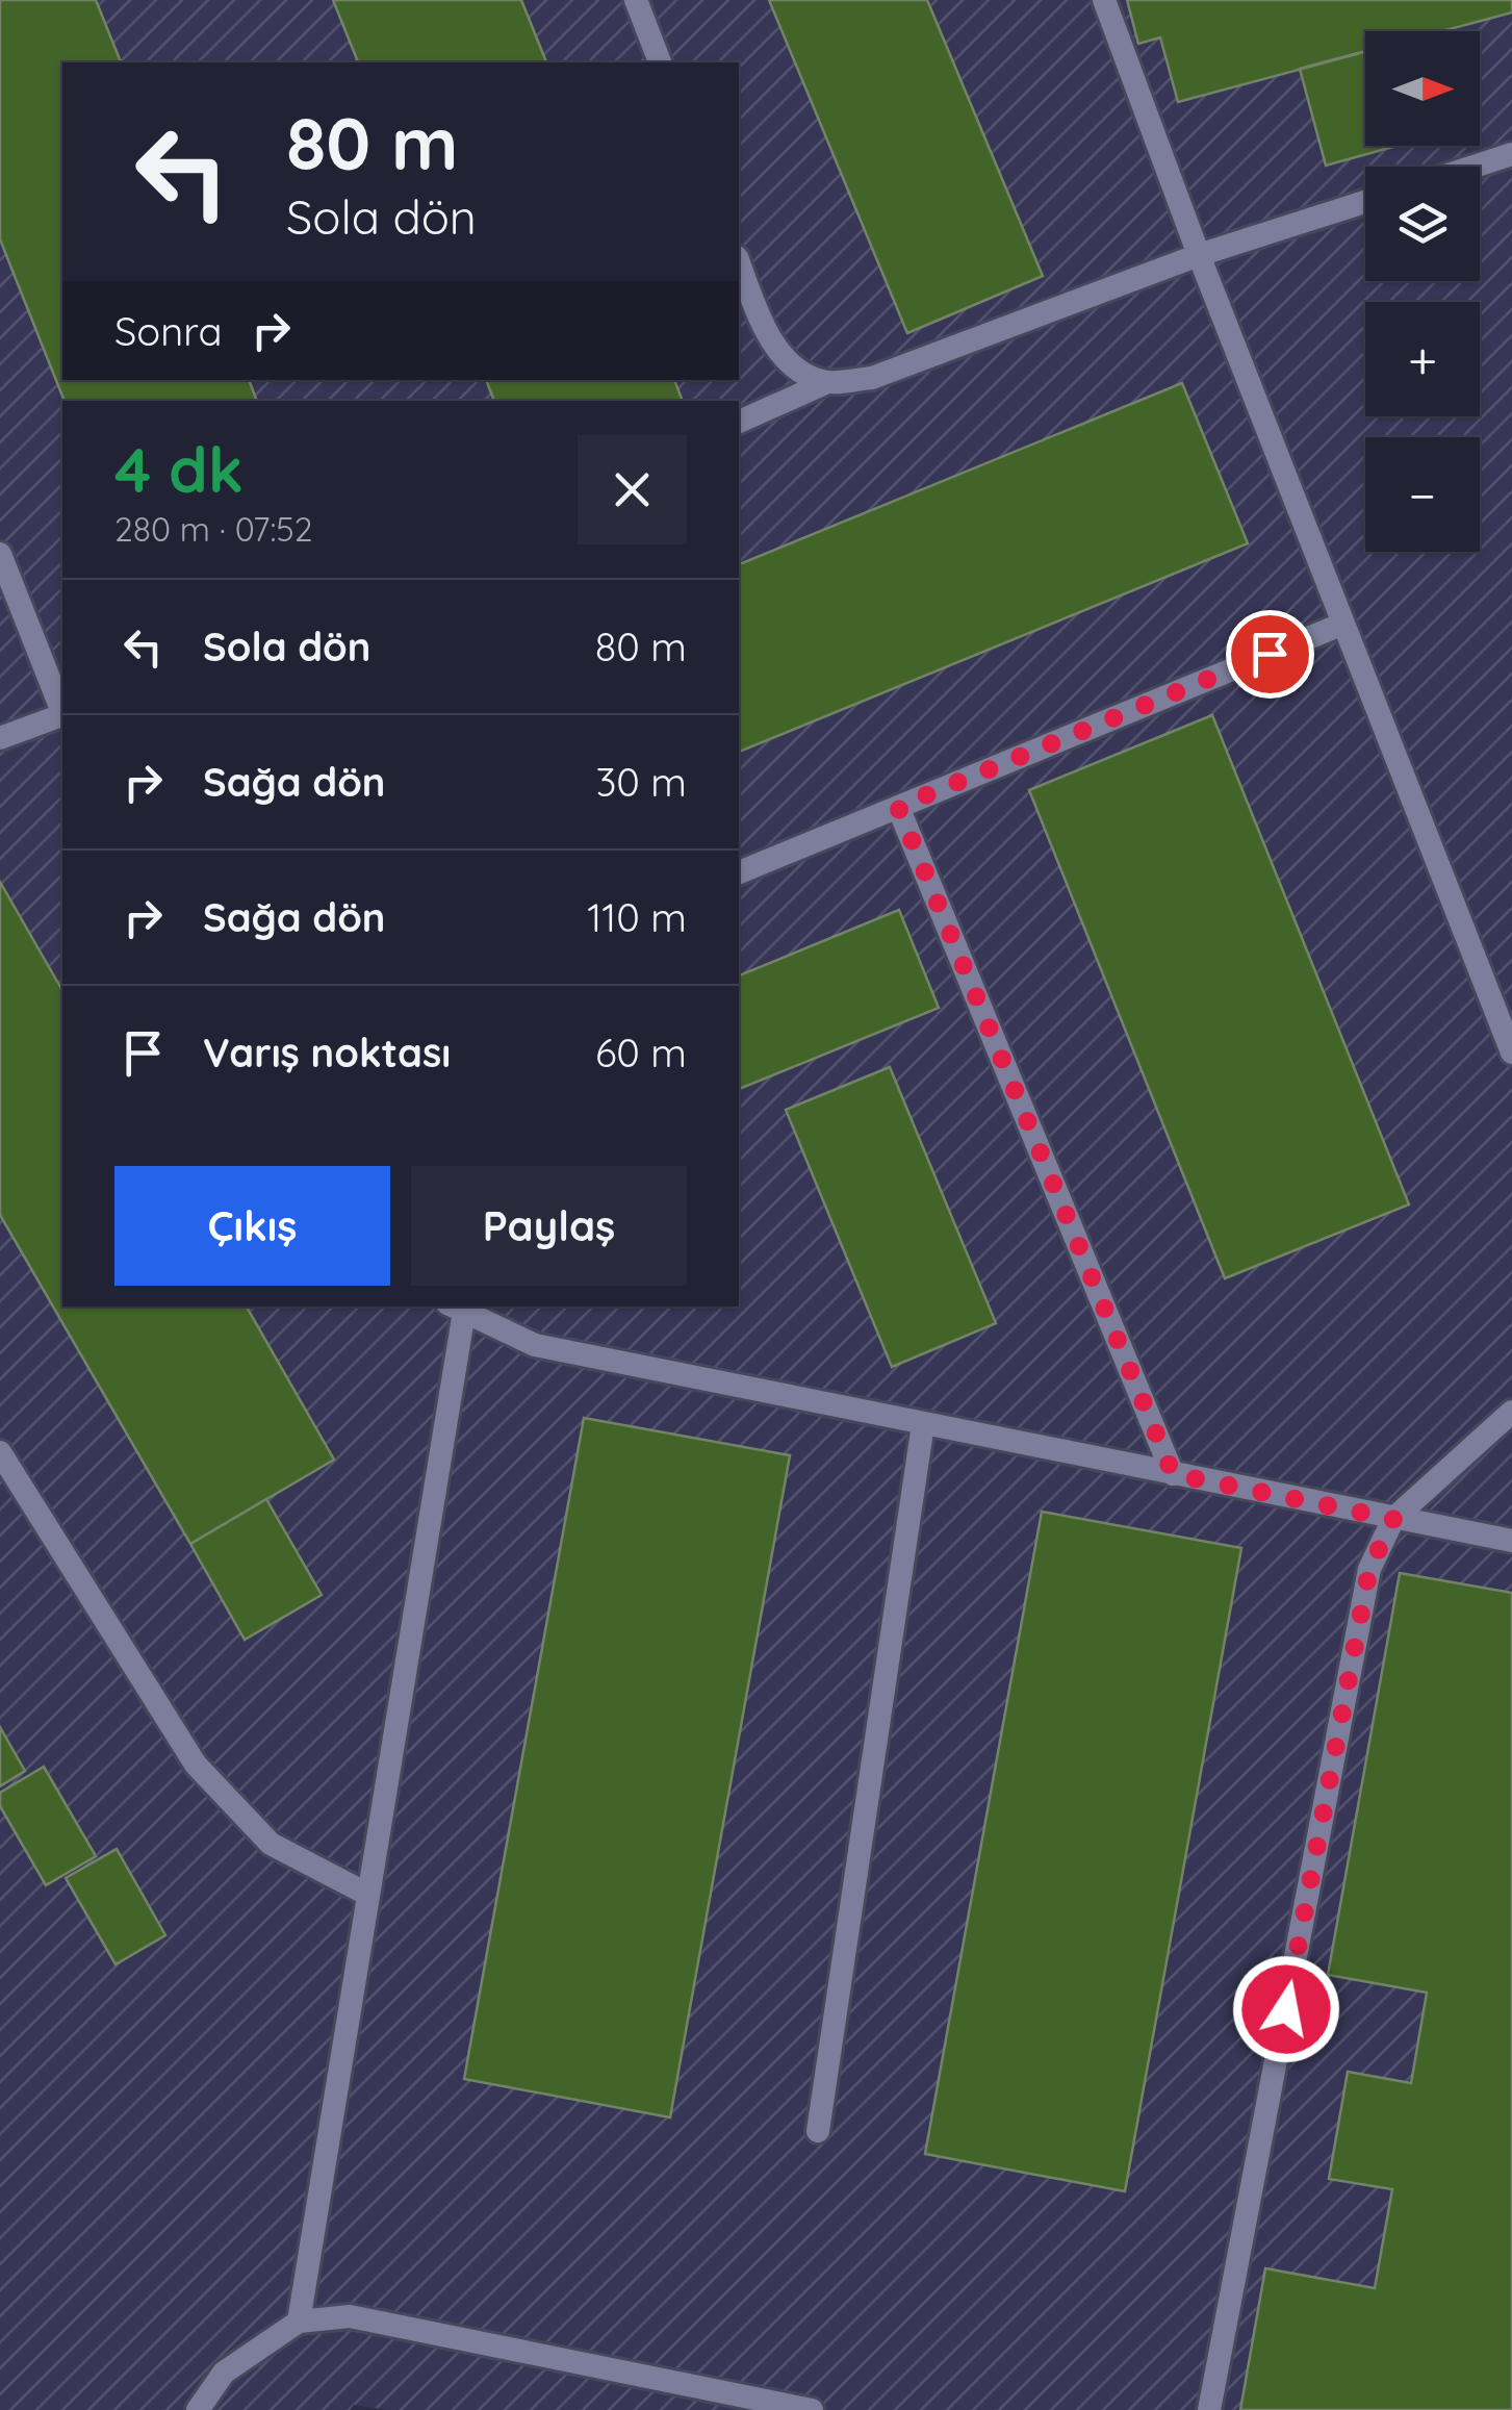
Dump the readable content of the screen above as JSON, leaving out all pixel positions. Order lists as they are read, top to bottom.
{
  "north": "right",
  "page": {
    "map_buttons": ["+", "−"],
    "turn": ["80 m", "Sola dön"],
    "then": "Sonra",
    "heading": ["4 dk", "280 m · 07:52"],
    "list": [
      {
        "name": "Sola dön",
        "value": "80 m"
      },
      {
        "name": "Sağa dön",
        "value": "30 m"
      },
      {
        "name": "Sağa dön",
        "value": "110 m"
      },
      {
        "name": "Varış noktası",
        "value": "60 m"
      }
    ],
    "buttons": ["Çıkış", "Paylaş"]
  }
}
